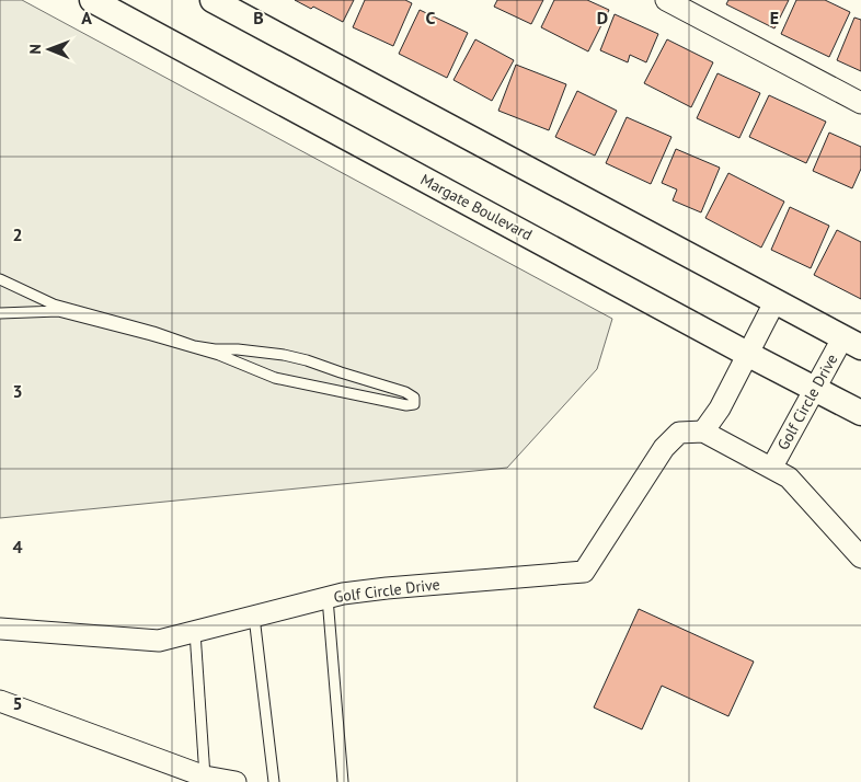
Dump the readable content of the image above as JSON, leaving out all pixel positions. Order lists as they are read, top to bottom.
{
  "streets": {
    "street": ["Margate Boulevard", "Golf Circle Drive"]
  },
  "crossings": [
    ["Margate Boulevard", "Golf Circle Drive"]
  ],
  "north": "left",
  "grid": {
    "columns": [
      "A",
      "B",
      "C",
      "D",
      "E"
    ],
    "rows": [
      "2",
      "3",
      "4",
      "5"
    ]
  }
}
